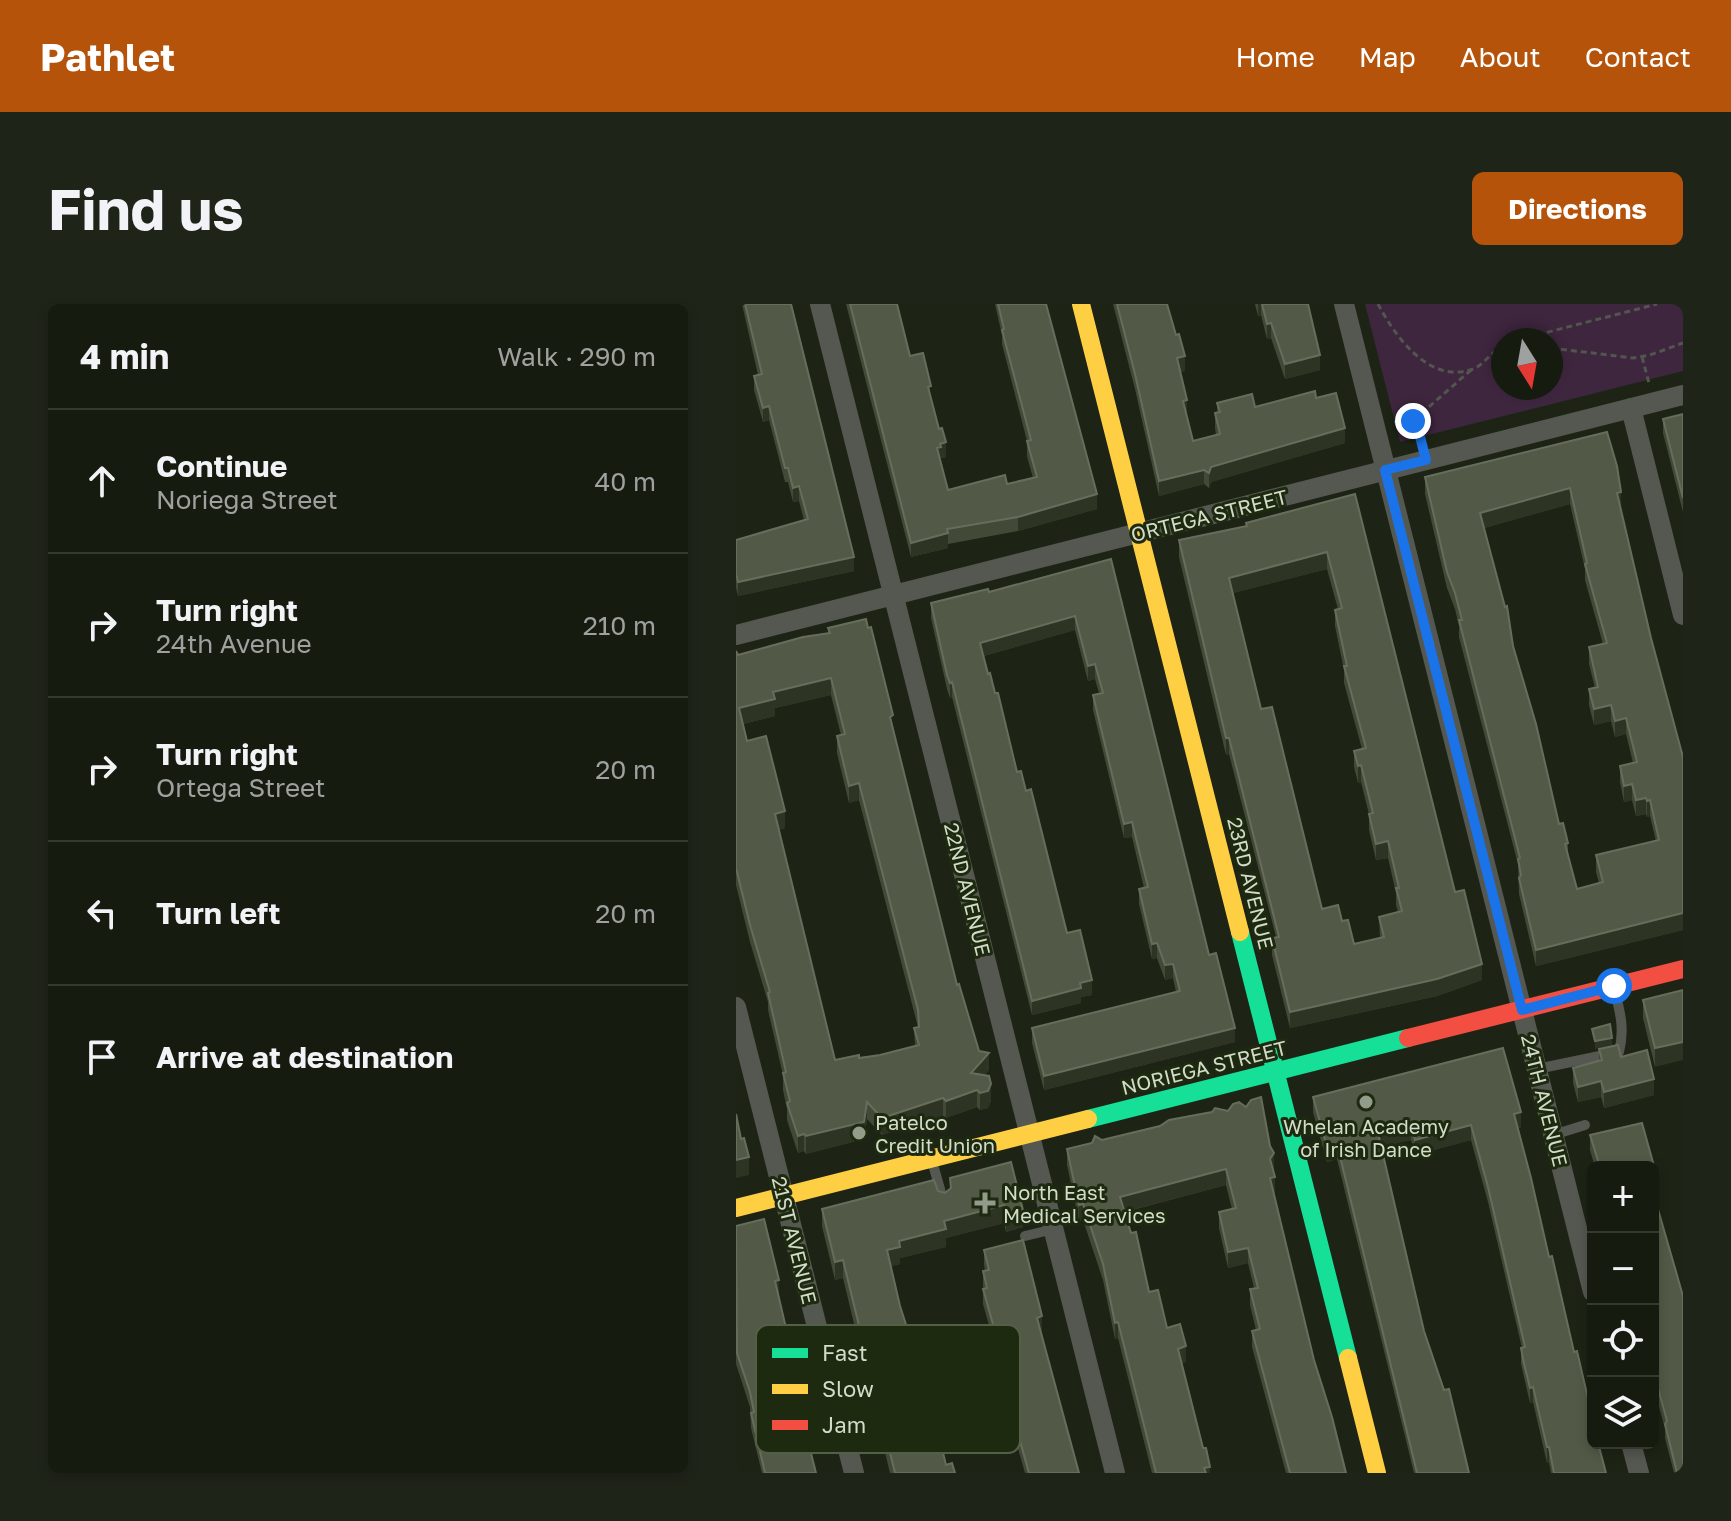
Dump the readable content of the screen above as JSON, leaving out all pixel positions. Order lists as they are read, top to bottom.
{
  "streets": {
    "street": [
      "ORTEGA STREET",
      "23RD AVENUE",
      "22ND AVENUE",
      "NORIEGA STREET",
      "24TH AVENUE",
      "21ST AVENUE"
    ]
  },
  "crossings": [
    ["ORTEGA STREET", "23RD AVENUE"],
    ["ORTEGA STREET", "22ND AVENUE"],
    ["ORTEGA STREET", "24TH AVENUE"],
    ["23RD AVENUE", "NORIEGA STREET"],
    ["22ND AVENUE", "NORIEGA STREET"],
    ["NORIEGA STREET", "24TH AVENUE"],
    ["NORIEGA STREET", "21ST AVENUE"]
  ],
  "places": {
    "other": ["Whelan Academy of Irish Dance", "Patelco Credit Union"],
    "health": ["North East Medical Services"]
  },
  "legend": ["Fast", "Slow", "Jam"],
  "north": "bottom",
  "page": {
    "header": "Pathlet",
    "nav": [
      "Home",
      "Map",
      "About",
      "Contact"
    ],
    "buttons": "Directions",
    "title": "Find us",
    "heading": ["4 min", "Walk · 290 m"],
    "list": [
      ["Continue", "Noriega Street", "40 m"],
      ["Turn right", "24th Avenue", "210 m"],
      ["Turn right", "Ortega Street", "20 m"],
      ["Turn left", "20 m"],
      "Arrive at destination"
    ],
    "map_buttons": ["+", "−"]
  }
}
